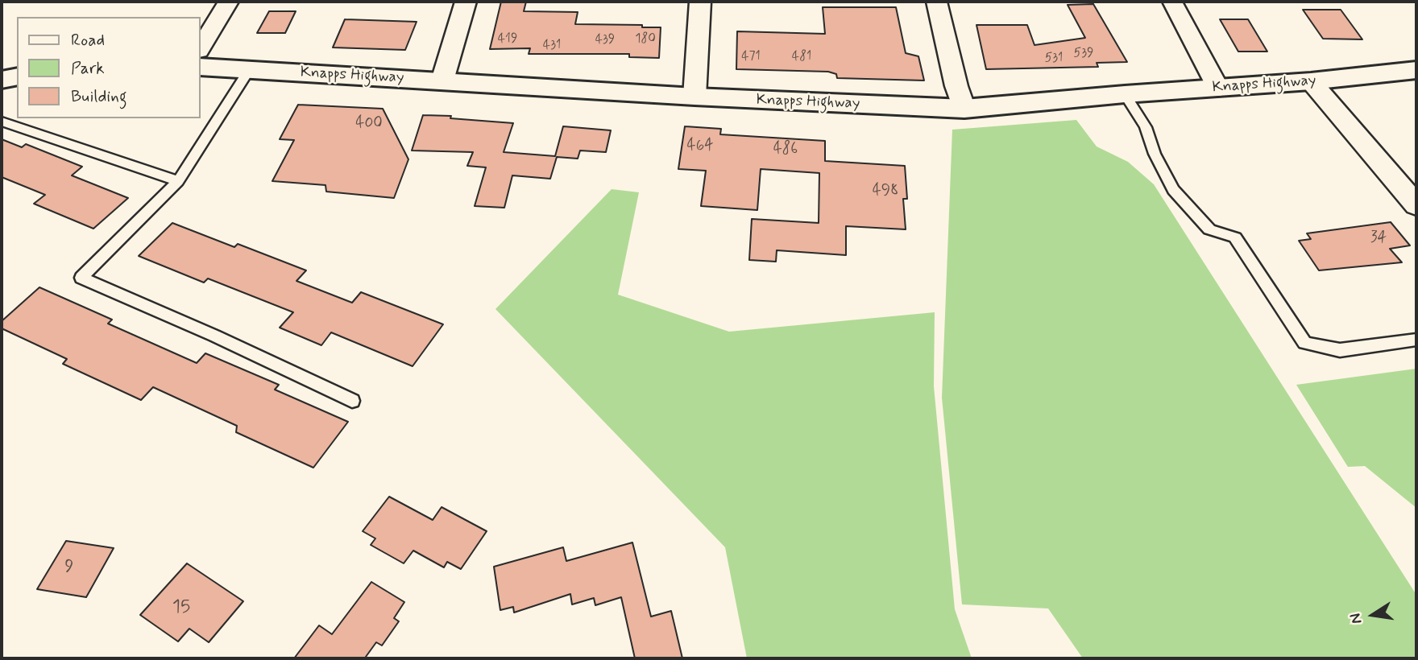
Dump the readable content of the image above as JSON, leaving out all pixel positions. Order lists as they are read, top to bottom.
{
  "streets": {
    "street": ["Knapps Highway"]
  },
  "house_numbers": [
    "419",
    "180",
    "439",
    "431",
    "539",
    "471",
    "481",
    "531",
    "400",
    "464",
    "486",
    "498",
    "34",
    "9",
    "15"
  ],
  "legend": ["Road", "Park", "Building"],
  "north": "left"
}
